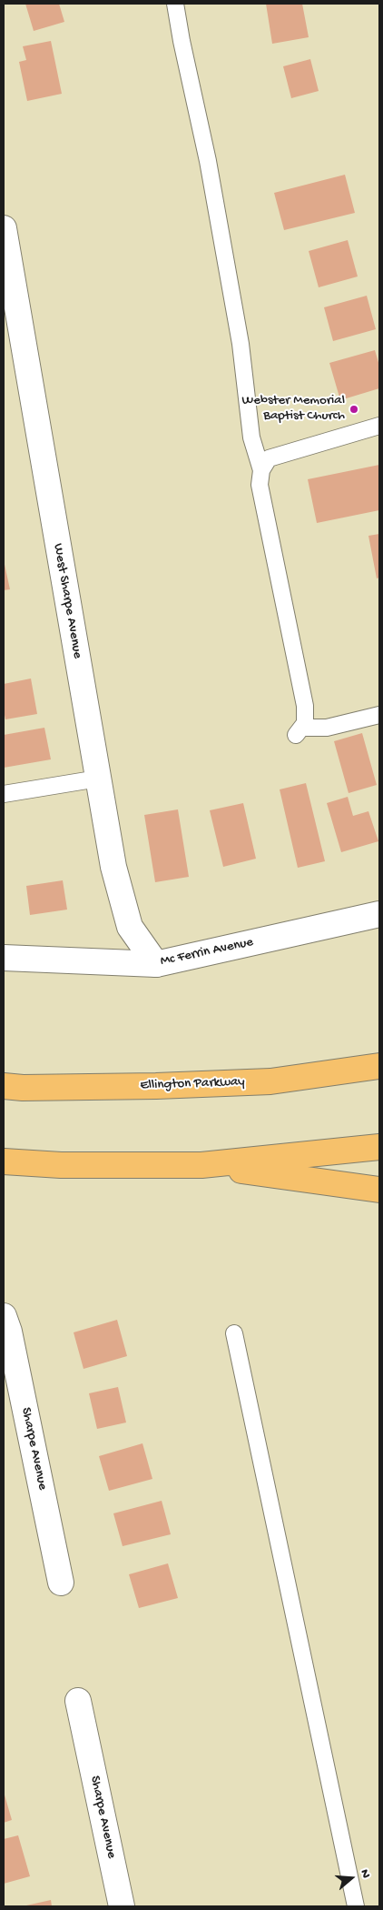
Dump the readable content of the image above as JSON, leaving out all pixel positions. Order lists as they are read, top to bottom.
{
  "streets": {
    "highway": ["Ellington Parkway"],
    "street": ["West Sharpe Avenue", "Mc Ferrin Avenue", "Sharpe Avenue"]
  },
  "crossings": [
    ["West Sharpe Avenue", "Mc Ferrin Avenue"]
  ],
  "places": ["Webster Memorial Baptist Church"],
  "north": "right"
}
